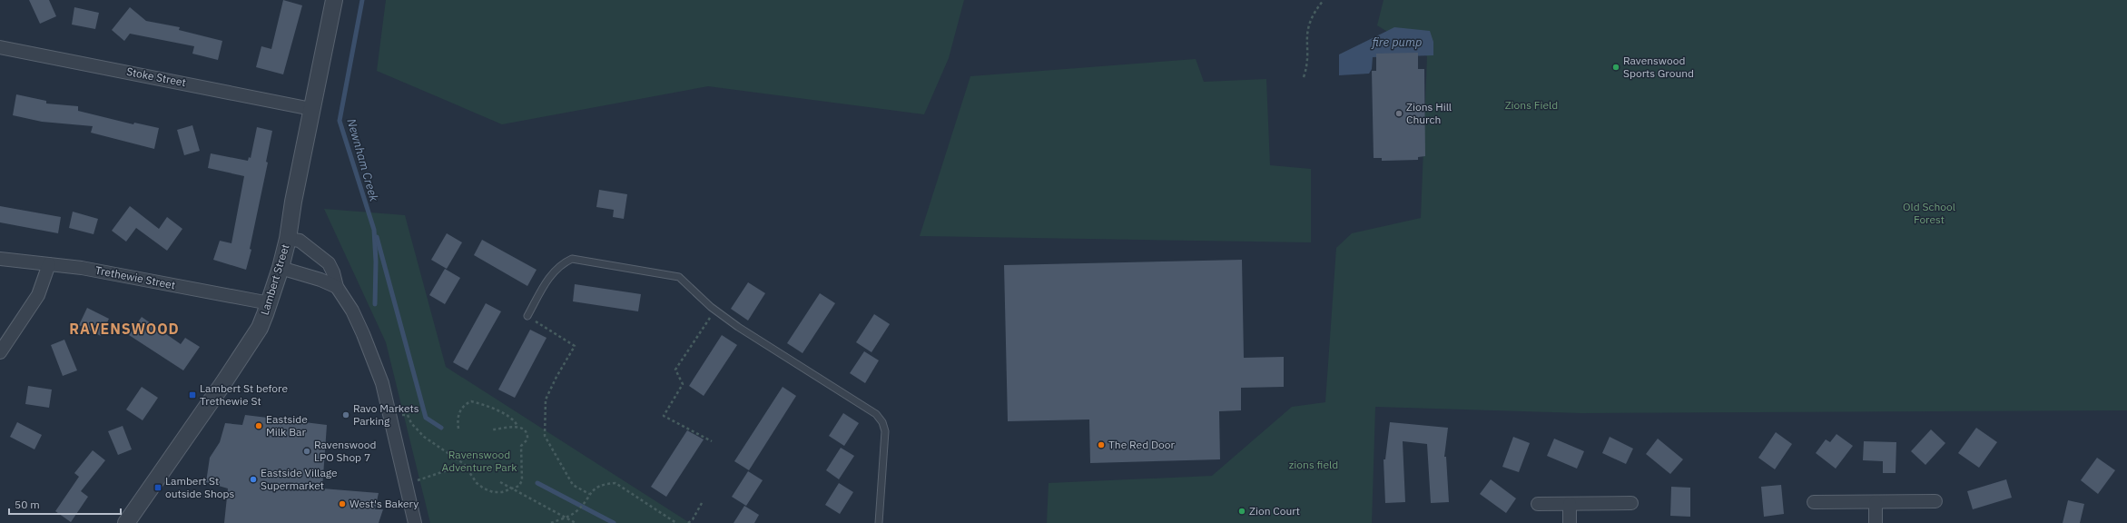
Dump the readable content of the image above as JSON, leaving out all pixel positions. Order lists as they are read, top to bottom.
{
  "streets": {
    "street": ["Stoke Street", "Trethewie Street", "Lambert Street"]
  },
  "crossings": [
    ["Stoke Street", "Lambert Street"],
    ["Trethewie Street", "Lambert Street"]
  ],
  "districts": ["RAVENSWOOD"],
  "water": ["fire pump", "Newnham Creek"],
  "parks": [
    "Zions Field",
    "Old School Forest",
    "Ravenswood Adventure Park",
    "zions field"
  ],
  "places": {
    "other": [
      "Ravenswood Sports Ground",
      "Zions Hill Church",
      "Ravo Markets Parking",
      "Eastside Milk Bar",
      "The Red Door",
      "Ravenswood LPO Shop 7",
      "Eastside Village Supermarket",
      "West's Bakery",
      "Zion Court"
    ],
    "transit": ["Lambert St before Trethewie St", "Lambert St outside Shops"]
  },
  "scale_bar": "50 m"
}
